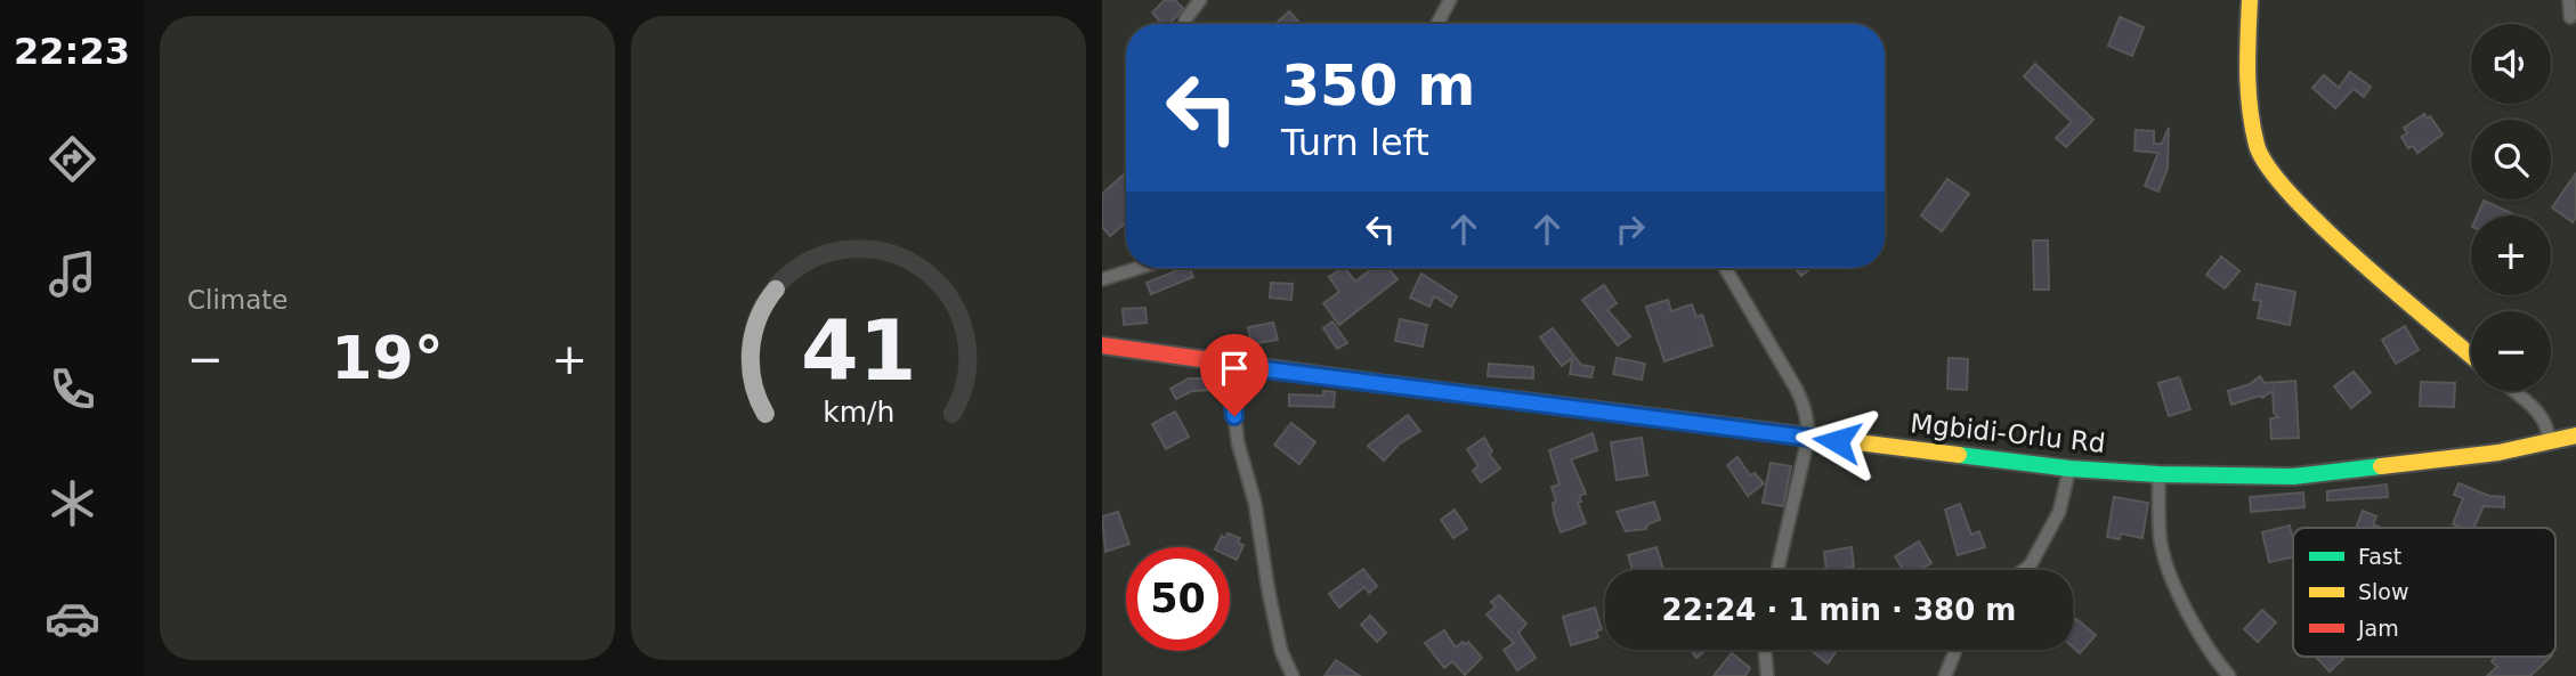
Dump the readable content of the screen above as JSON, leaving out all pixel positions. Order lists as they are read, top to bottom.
{
  "streets": {
    "main road": ["Mgbidi-Orlu Rd"]
  },
  "legend": ["Fast", "Slow", "Jam"],
  "page": {
    "tabs": "22:23",
    "tile": "Climate",
    "map_buttons": ["+", "−"],
    "turn": ["350 m", "Turn left"],
    "heat": ["−", "19°", "+"],
    "limit": "50",
    "trip": "22:24 · 1 min · 380 m",
    "gauge": ["41", "km/h"]
  }
}
